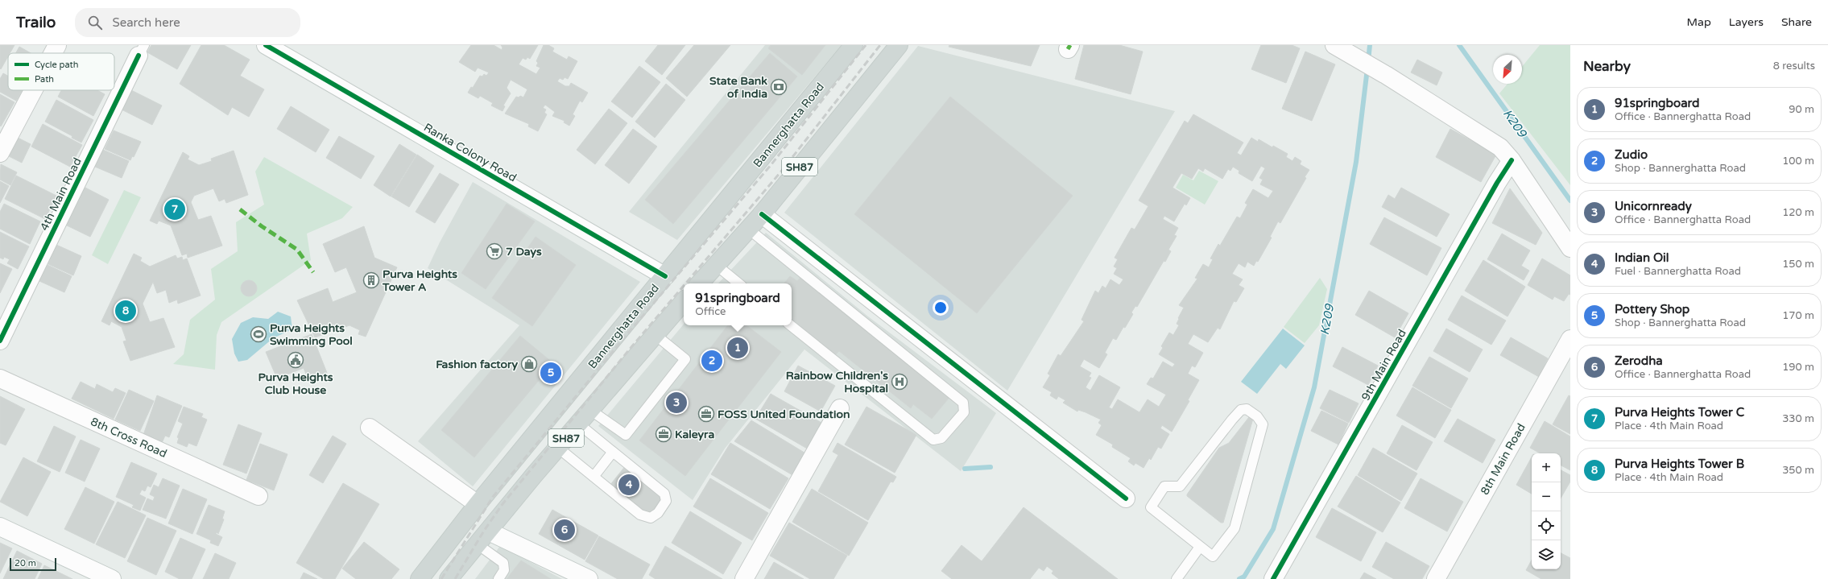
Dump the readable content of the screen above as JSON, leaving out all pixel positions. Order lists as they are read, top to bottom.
{
  "streets": {
    "main road": ["Bannerghatta Road", "SH87"],
    "street": [
      "Ranka Colony Road",
      "4th Main Road",
      "9th Main Road",
      "8th Cross Road",
      "8th Main Road"
    ]
  },
  "crossings": [
    ["Bannerghatta Road", "Ranka Colony Road"]
  ],
  "water": ["K209"],
  "places": {
    "bank": ["State Bank of India"],
    "supermarket": ["7 Days"],
    "building": ["Purva Heights Tower A"],
    "sports": ["Purva Heights Swimming Pool"],
    "public building": ["Purva Heights Club House"],
    "shop": ["Fashion factory"],
    "hospital": ["Rainbow Children's Hospital"],
    "office": ["FOSS United Foundation", "Kaleyra"]
  },
  "legend": ["Cycle path", "Path"],
  "scale_bar": "20 m",
  "north": "bottom left",
  "page": {
    "header": "Trailo",
    "search": "Search here",
    "nav": ["Map", "Layers", "Share"],
    "heading": ["Nearby", "8 results"],
    "list": [
      {
        "mark": "1",
        "name": "91springboard",
        "note": "Office · Bannerghatta Road",
        "value": "90 m"
      },
      {
        "mark": "2",
        "name": "Zudio",
        "note": "Shop · Bannerghatta Road",
        "value": "100 m"
      },
      {
        "mark": "3",
        "name": "Unicornready",
        "note": "Office · Bannerghatta Road",
        "value": "120 m"
      },
      {
        "mark": "4",
        "name": "Indian Oil",
        "note": "Fuel · Bannerghatta Road",
        "value": "150 m"
      },
      {
        "mark": "5",
        "name": "Pottery Shop",
        "note": "Shop · Bannerghatta Road",
        "value": "170 m"
      },
      {
        "mark": "6",
        "name": "Zerodha",
        "note": "Office · Bannerghatta Road",
        "value": "190 m"
      },
      {
        "mark": "7",
        "name": "Purva Heights Tower C",
        "note": "Place · 4th Main Road",
        "value": "330 m"
      },
      {
        "mark": "8",
        "name": "Purva Heights Tower B",
        "note": "Place · 4th Main Road",
        "value": "350 m"
      }
    ],
    "pins": [
      "7",
      "8",
      "1",
      "2",
      "5",
      "3",
      "4",
      "6"
    ],
    "popup": ["91springboard", "Office"],
    "map_buttons": ["+", "−"],
    "scale": "20 m"
  }
}
